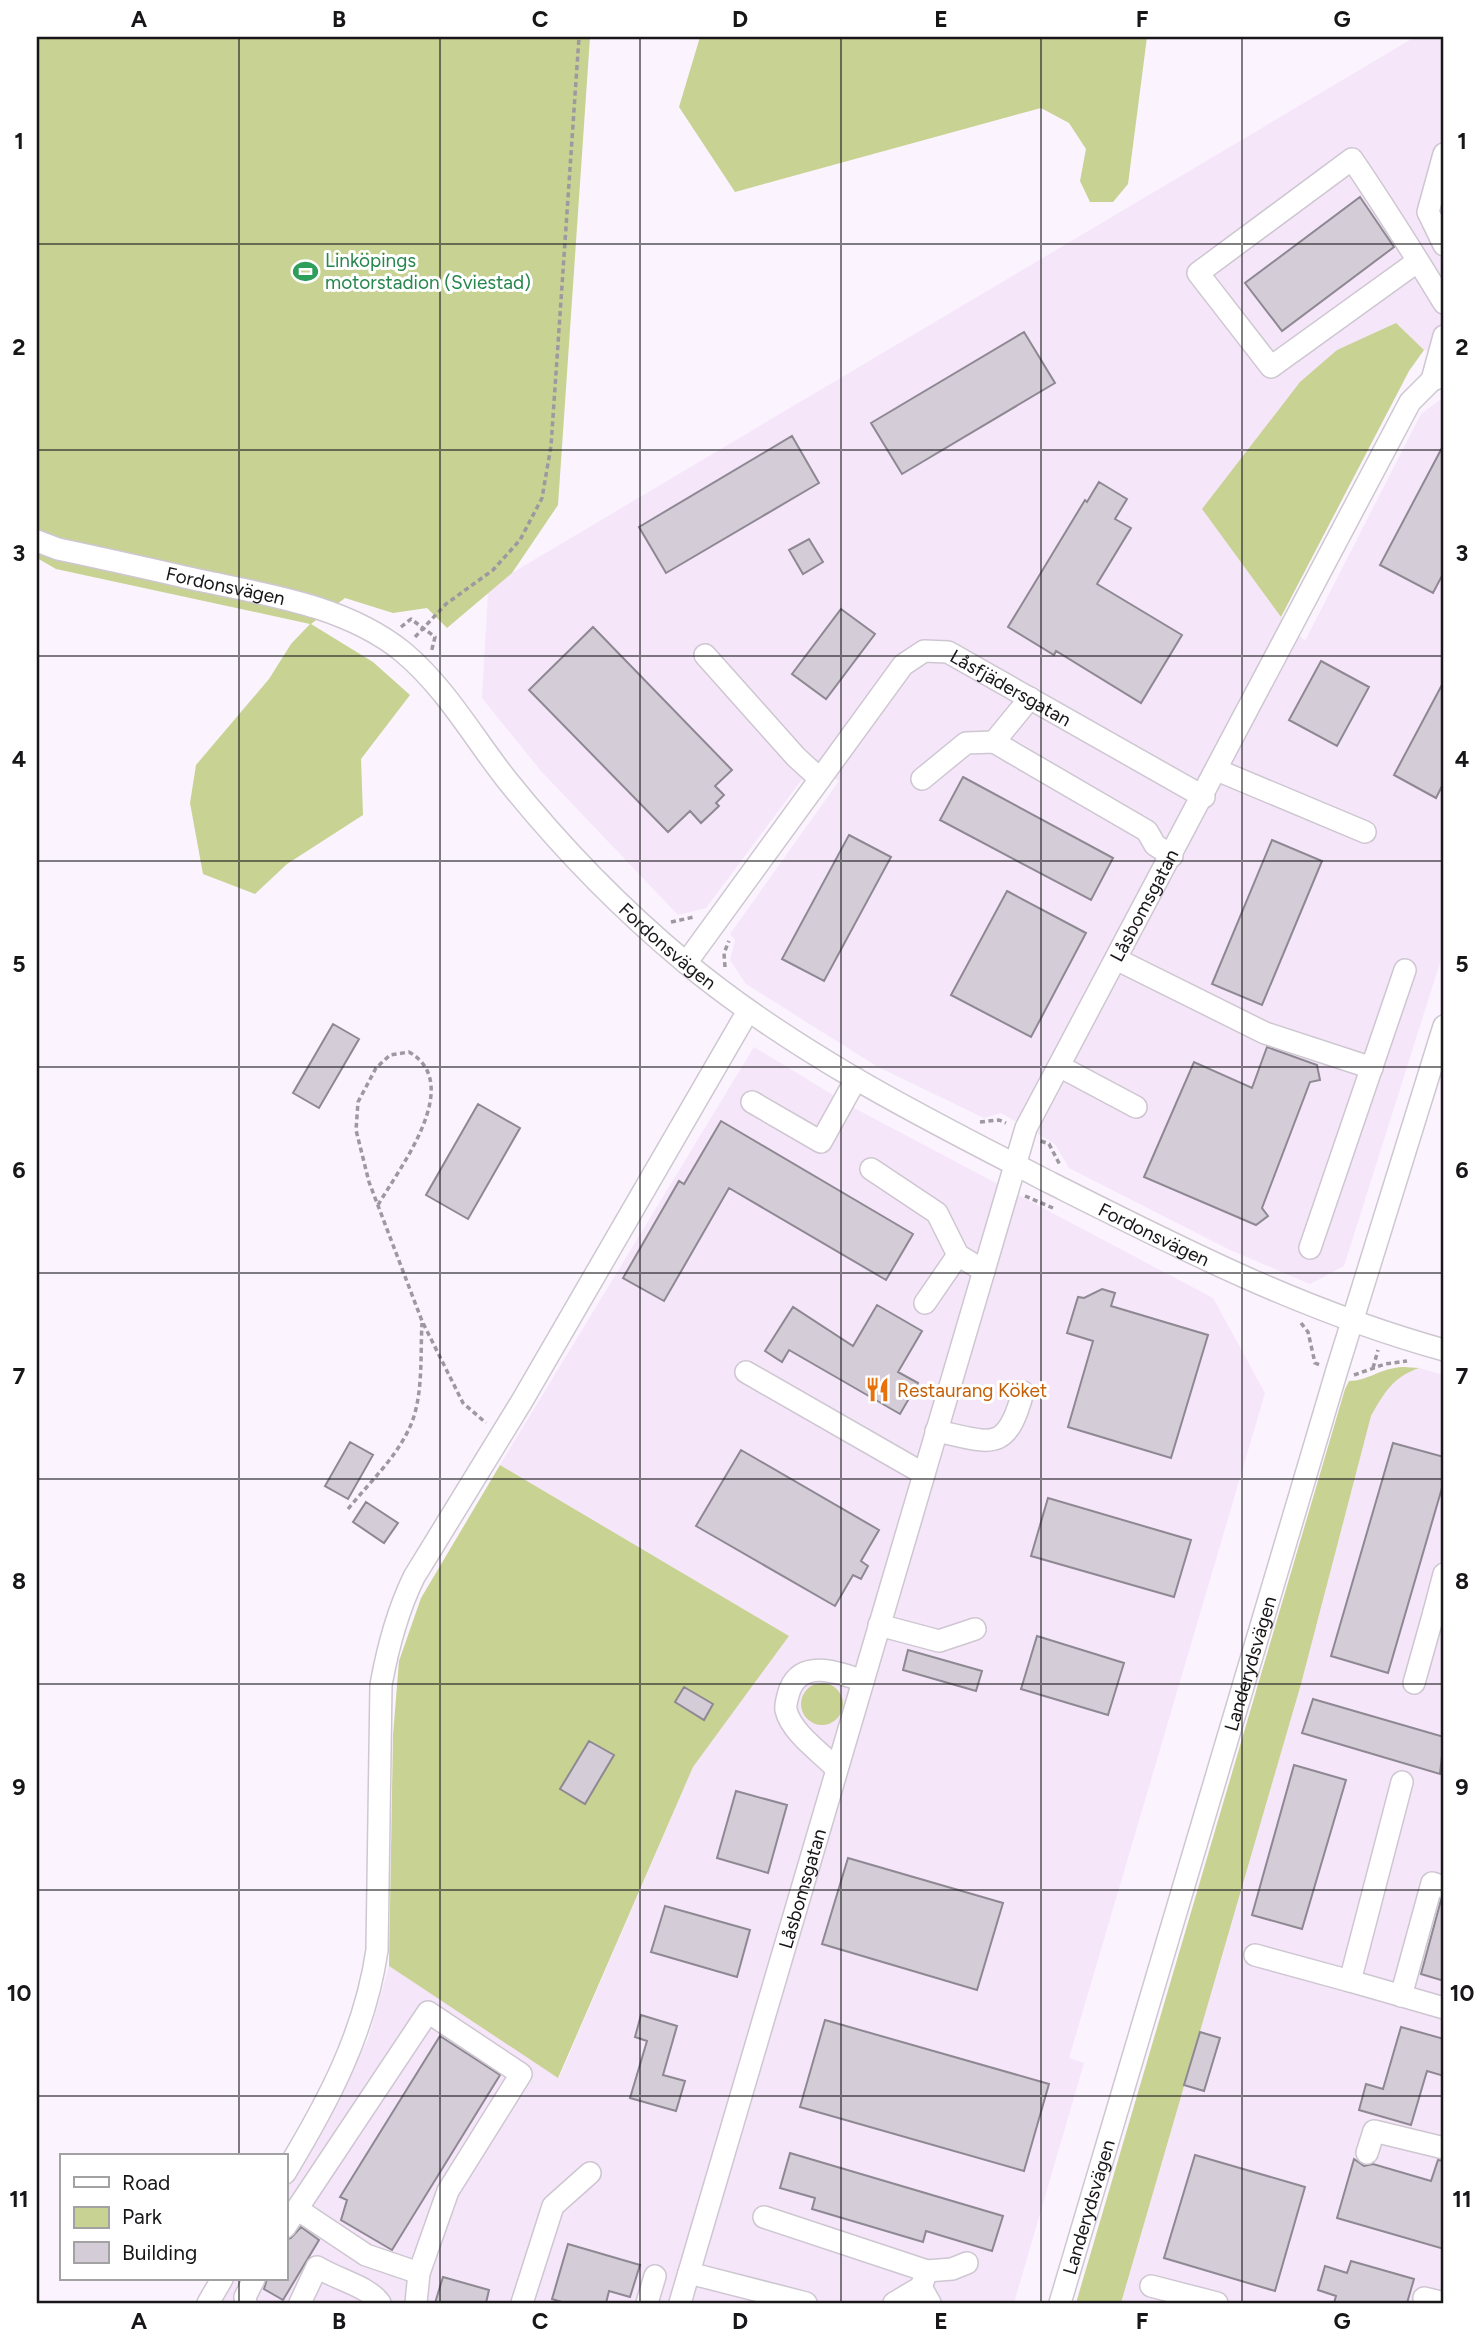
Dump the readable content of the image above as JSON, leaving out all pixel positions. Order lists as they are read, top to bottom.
{
  "streets": {
    "street": [
      "Fordonsvägen",
      "Låsfjädersgatan",
      "Låsbomsgatan",
      "Landerydsvägen"
    ]
  },
  "crossings": [
    ["Fordonsvägen", "Låsfjädersgatan"],
    ["Fordonsvägen", "Låsbomsgatan"],
    ["Fordonsvägen", "Landerydsvägen"],
    ["Låsfjädersgatan", "Låsbomsgatan"]
  ],
  "places": {
    "sports": ["Linköpings motorstadion (Sviestad)"],
    "restaurant": ["Restaurang Köket"]
  },
  "legend": ["Road", "Park", "Building"],
  "grid": {
    "columns": [
      "A",
      "B",
      "C",
      "D",
      "E",
      "F",
      "G"
    ],
    "rows": [
      "1",
      "2",
      "3",
      "4",
      "5",
      "6",
      "7",
      "8",
      "9",
      "10",
      "11"
    ]
  }
}
